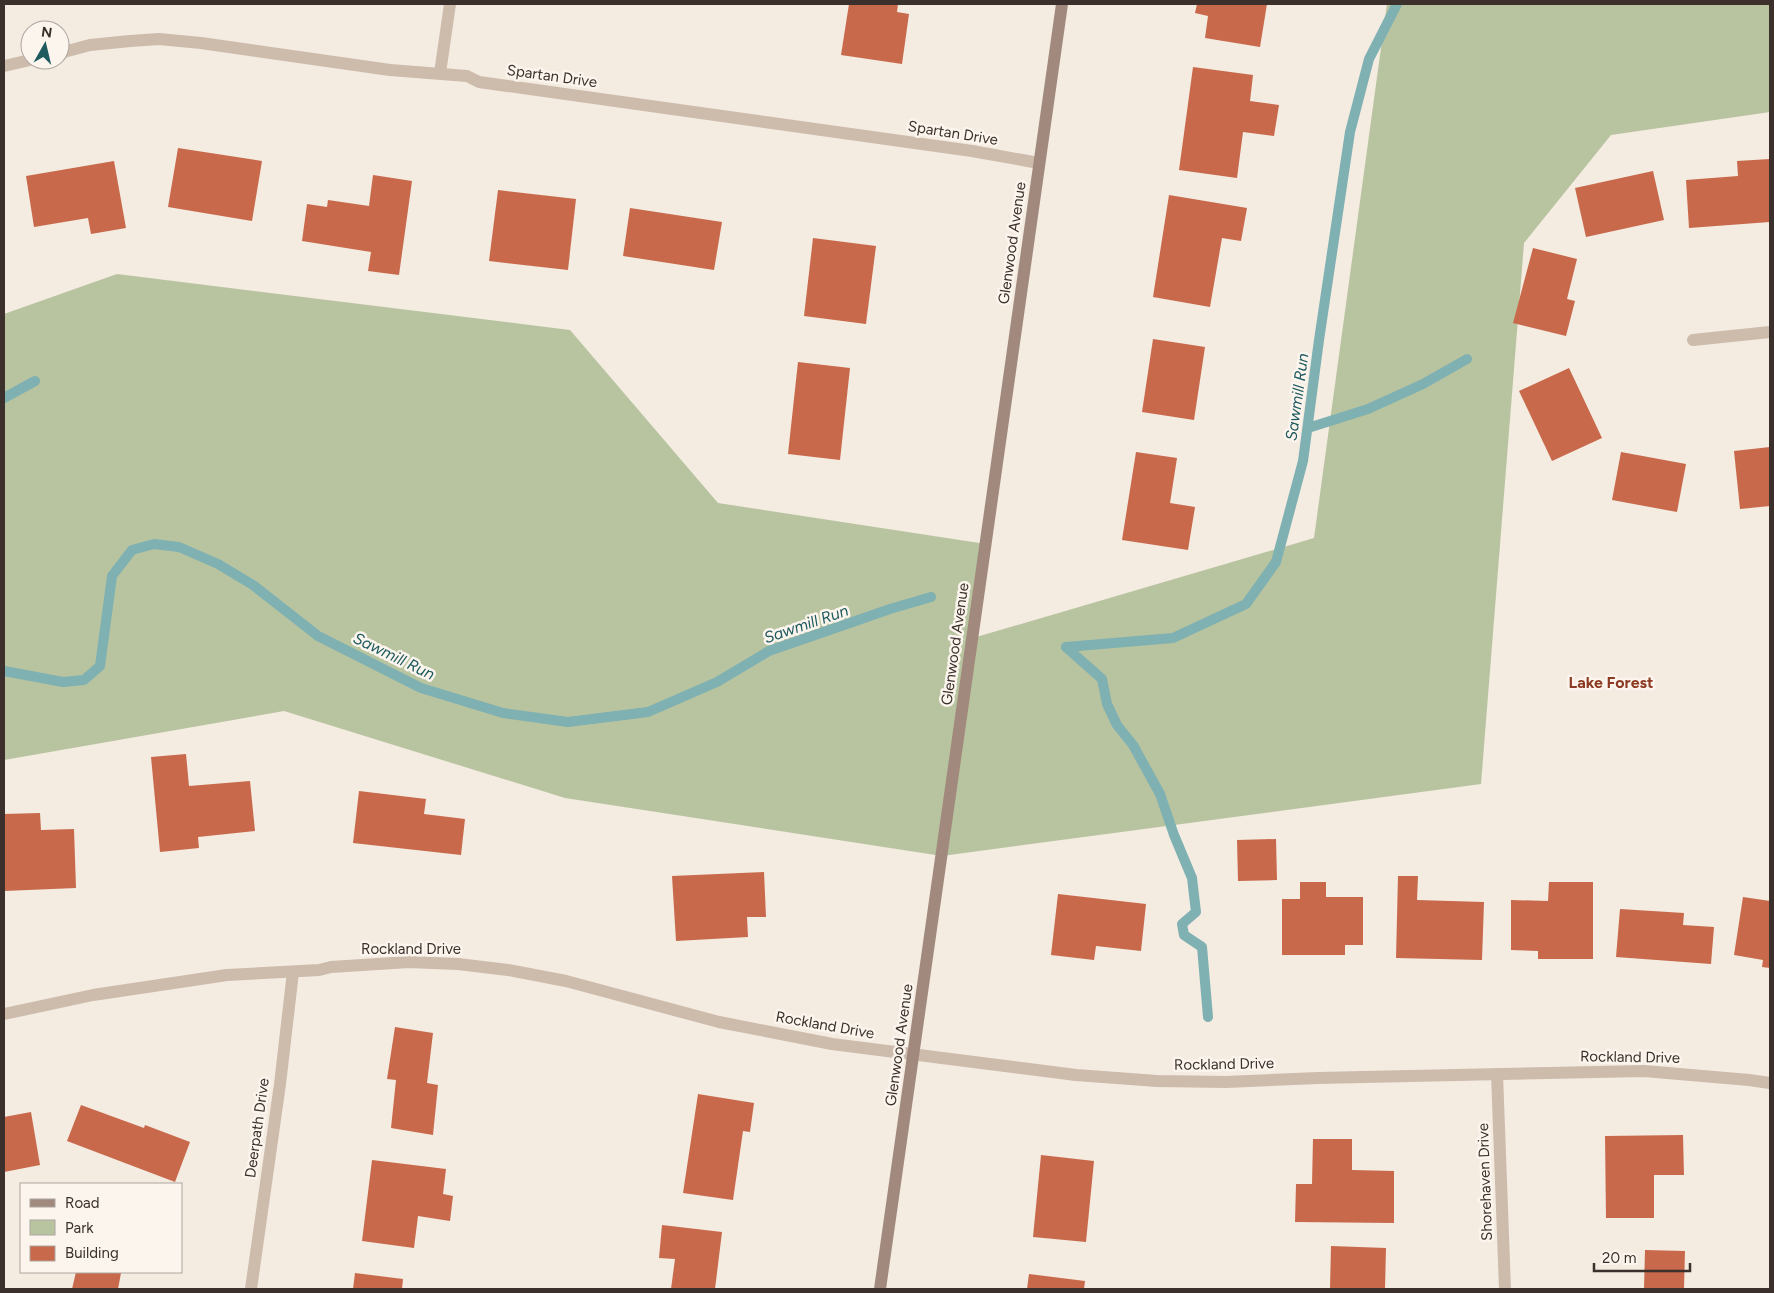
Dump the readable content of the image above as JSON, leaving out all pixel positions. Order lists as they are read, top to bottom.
{
  "streets": {
    "street": [
      "Spartan Drive",
      "Glenwood Avenue",
      "Rockland Drive",
      "Deerpath Drive",
      "Shorehaven Drive"
    ]
  },
  "crossings": [
    ["Spartan Drive", "Glenwood Avenue"],
    ["Glenwood Avenue", "Rockland Drive"],
    ["Rockland Drive", "Deerpath Drive"],
    ["Rockland Drive", "Shorehaven Drive"]
  ],
  "districts": ["Lake Forest"],
  "water": ["Sawmill Run"],
  "legend": ["Road", "Park", "Building"],
  "scale_bar": "20 m",
  "north": "top"
}
